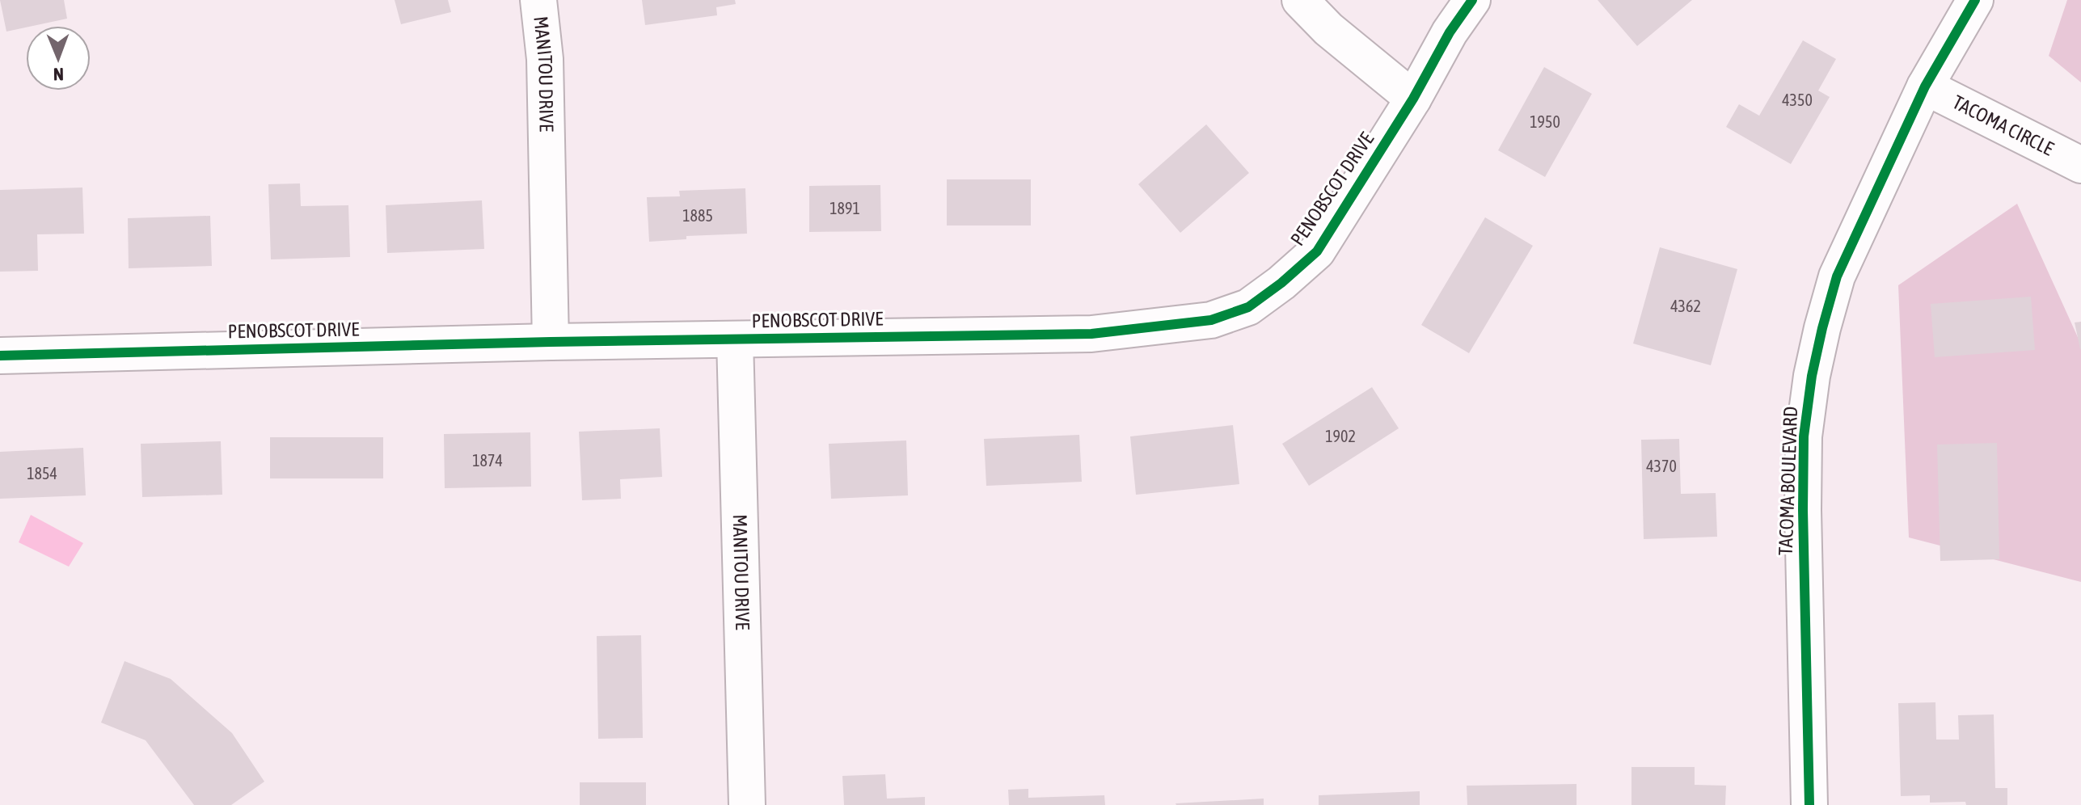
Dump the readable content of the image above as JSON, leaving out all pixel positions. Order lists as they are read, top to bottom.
{
  "streets": {
    "street": [
      "MANITOU DRIVE",
      "TACOMA CIRCLE",
      "PENOBSCOT DRIVE",
      "TACOMA BOULEVARD"
    ]
  },
  "crossings": [
    ["MANITOU DRIVE", "PENOBSCOT DRIVE"],
    ["TACOMA CIRCLE", "TACOMA BOULEVARD"]
  ],
  "house_numbers": [
    "4350",
    "1950",
    "1891",
    "1885",
    "4362",
    "1902",
    "1874",
    "4370",
    "1854"
  ],
  "north": "bottom"
}
